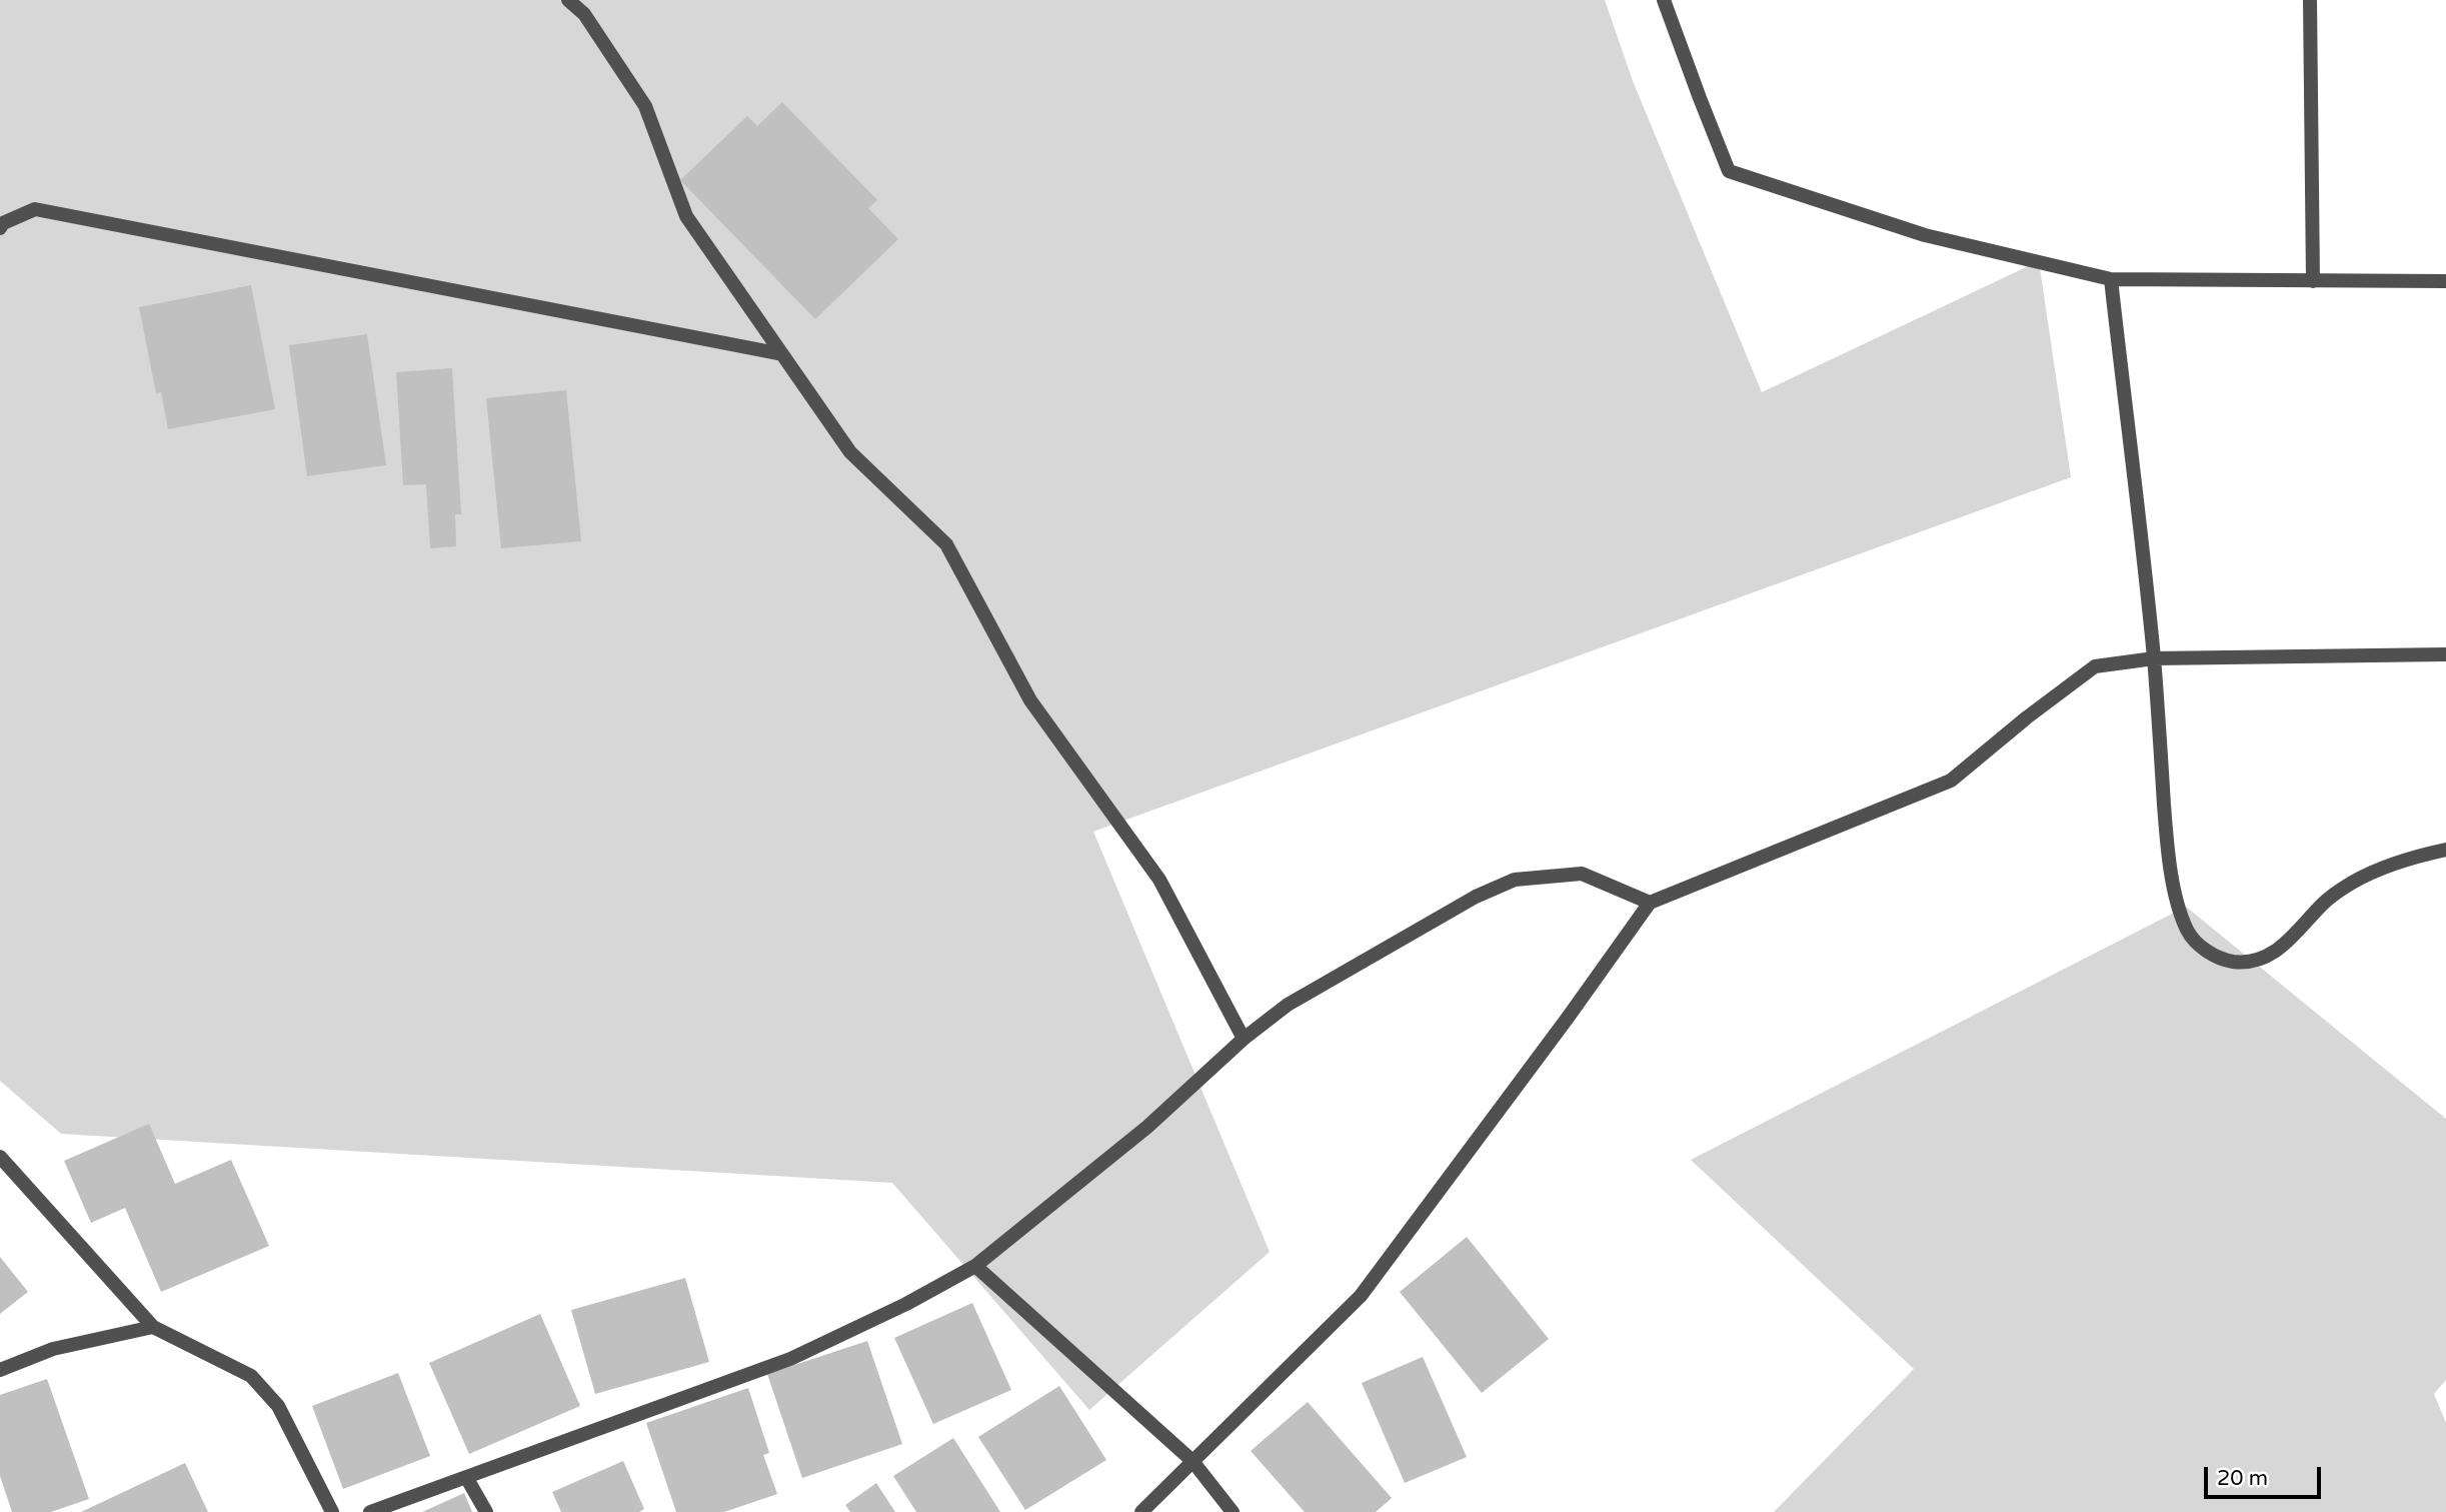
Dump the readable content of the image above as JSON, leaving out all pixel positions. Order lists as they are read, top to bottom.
{
  "scale_bar": "20 m"
}
